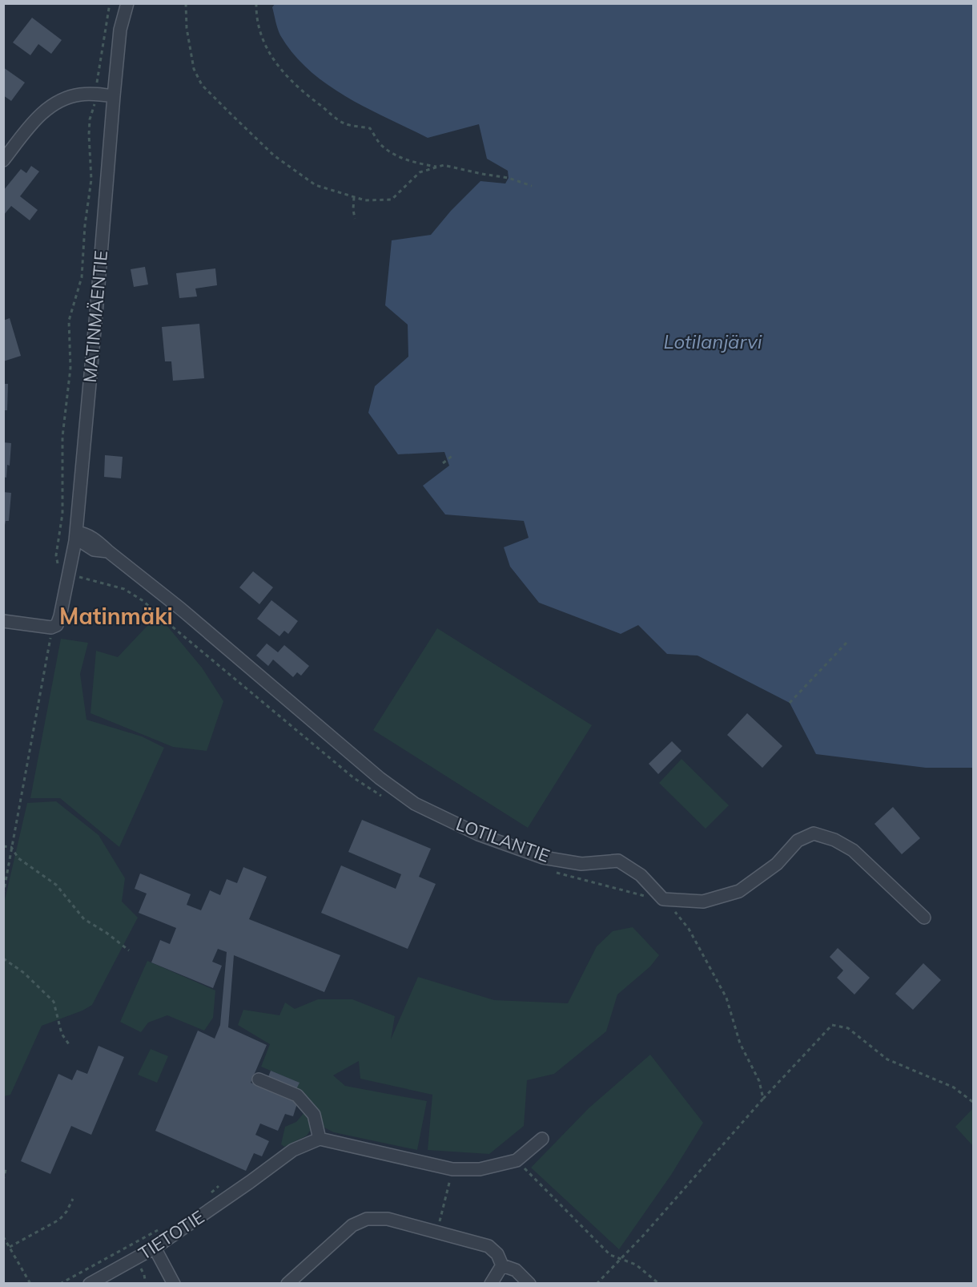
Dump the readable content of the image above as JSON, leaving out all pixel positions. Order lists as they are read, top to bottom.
{
  "streets": {
    "street": ["MATINMÄENTIE", "LOTILANTIE", "TIETOTIE"]
  },
  "crossings": [
    ["MATINMÄENTIE", "LOTILANTIE"]
  ],
  "districts": ["Matinmäki"],
  "water": ["Lotilanjärvi"]
}
